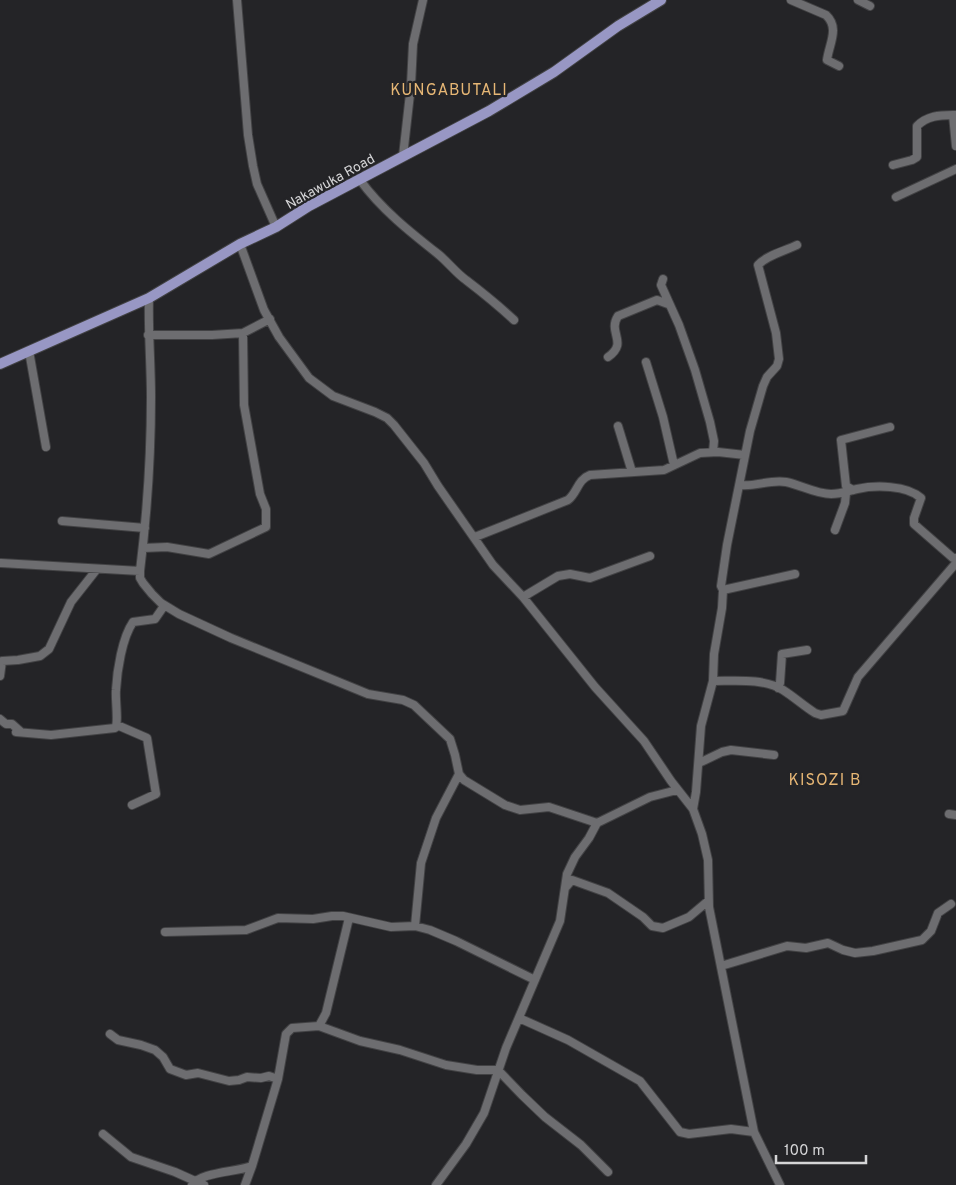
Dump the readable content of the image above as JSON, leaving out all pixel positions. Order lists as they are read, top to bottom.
{
  "streets": {
    "main road": ["Nakawuka Road"]
  },
  "districts": ["KUNGABUTALI", "KISOZI B"],
  "scale_bar": "100 m"
}
